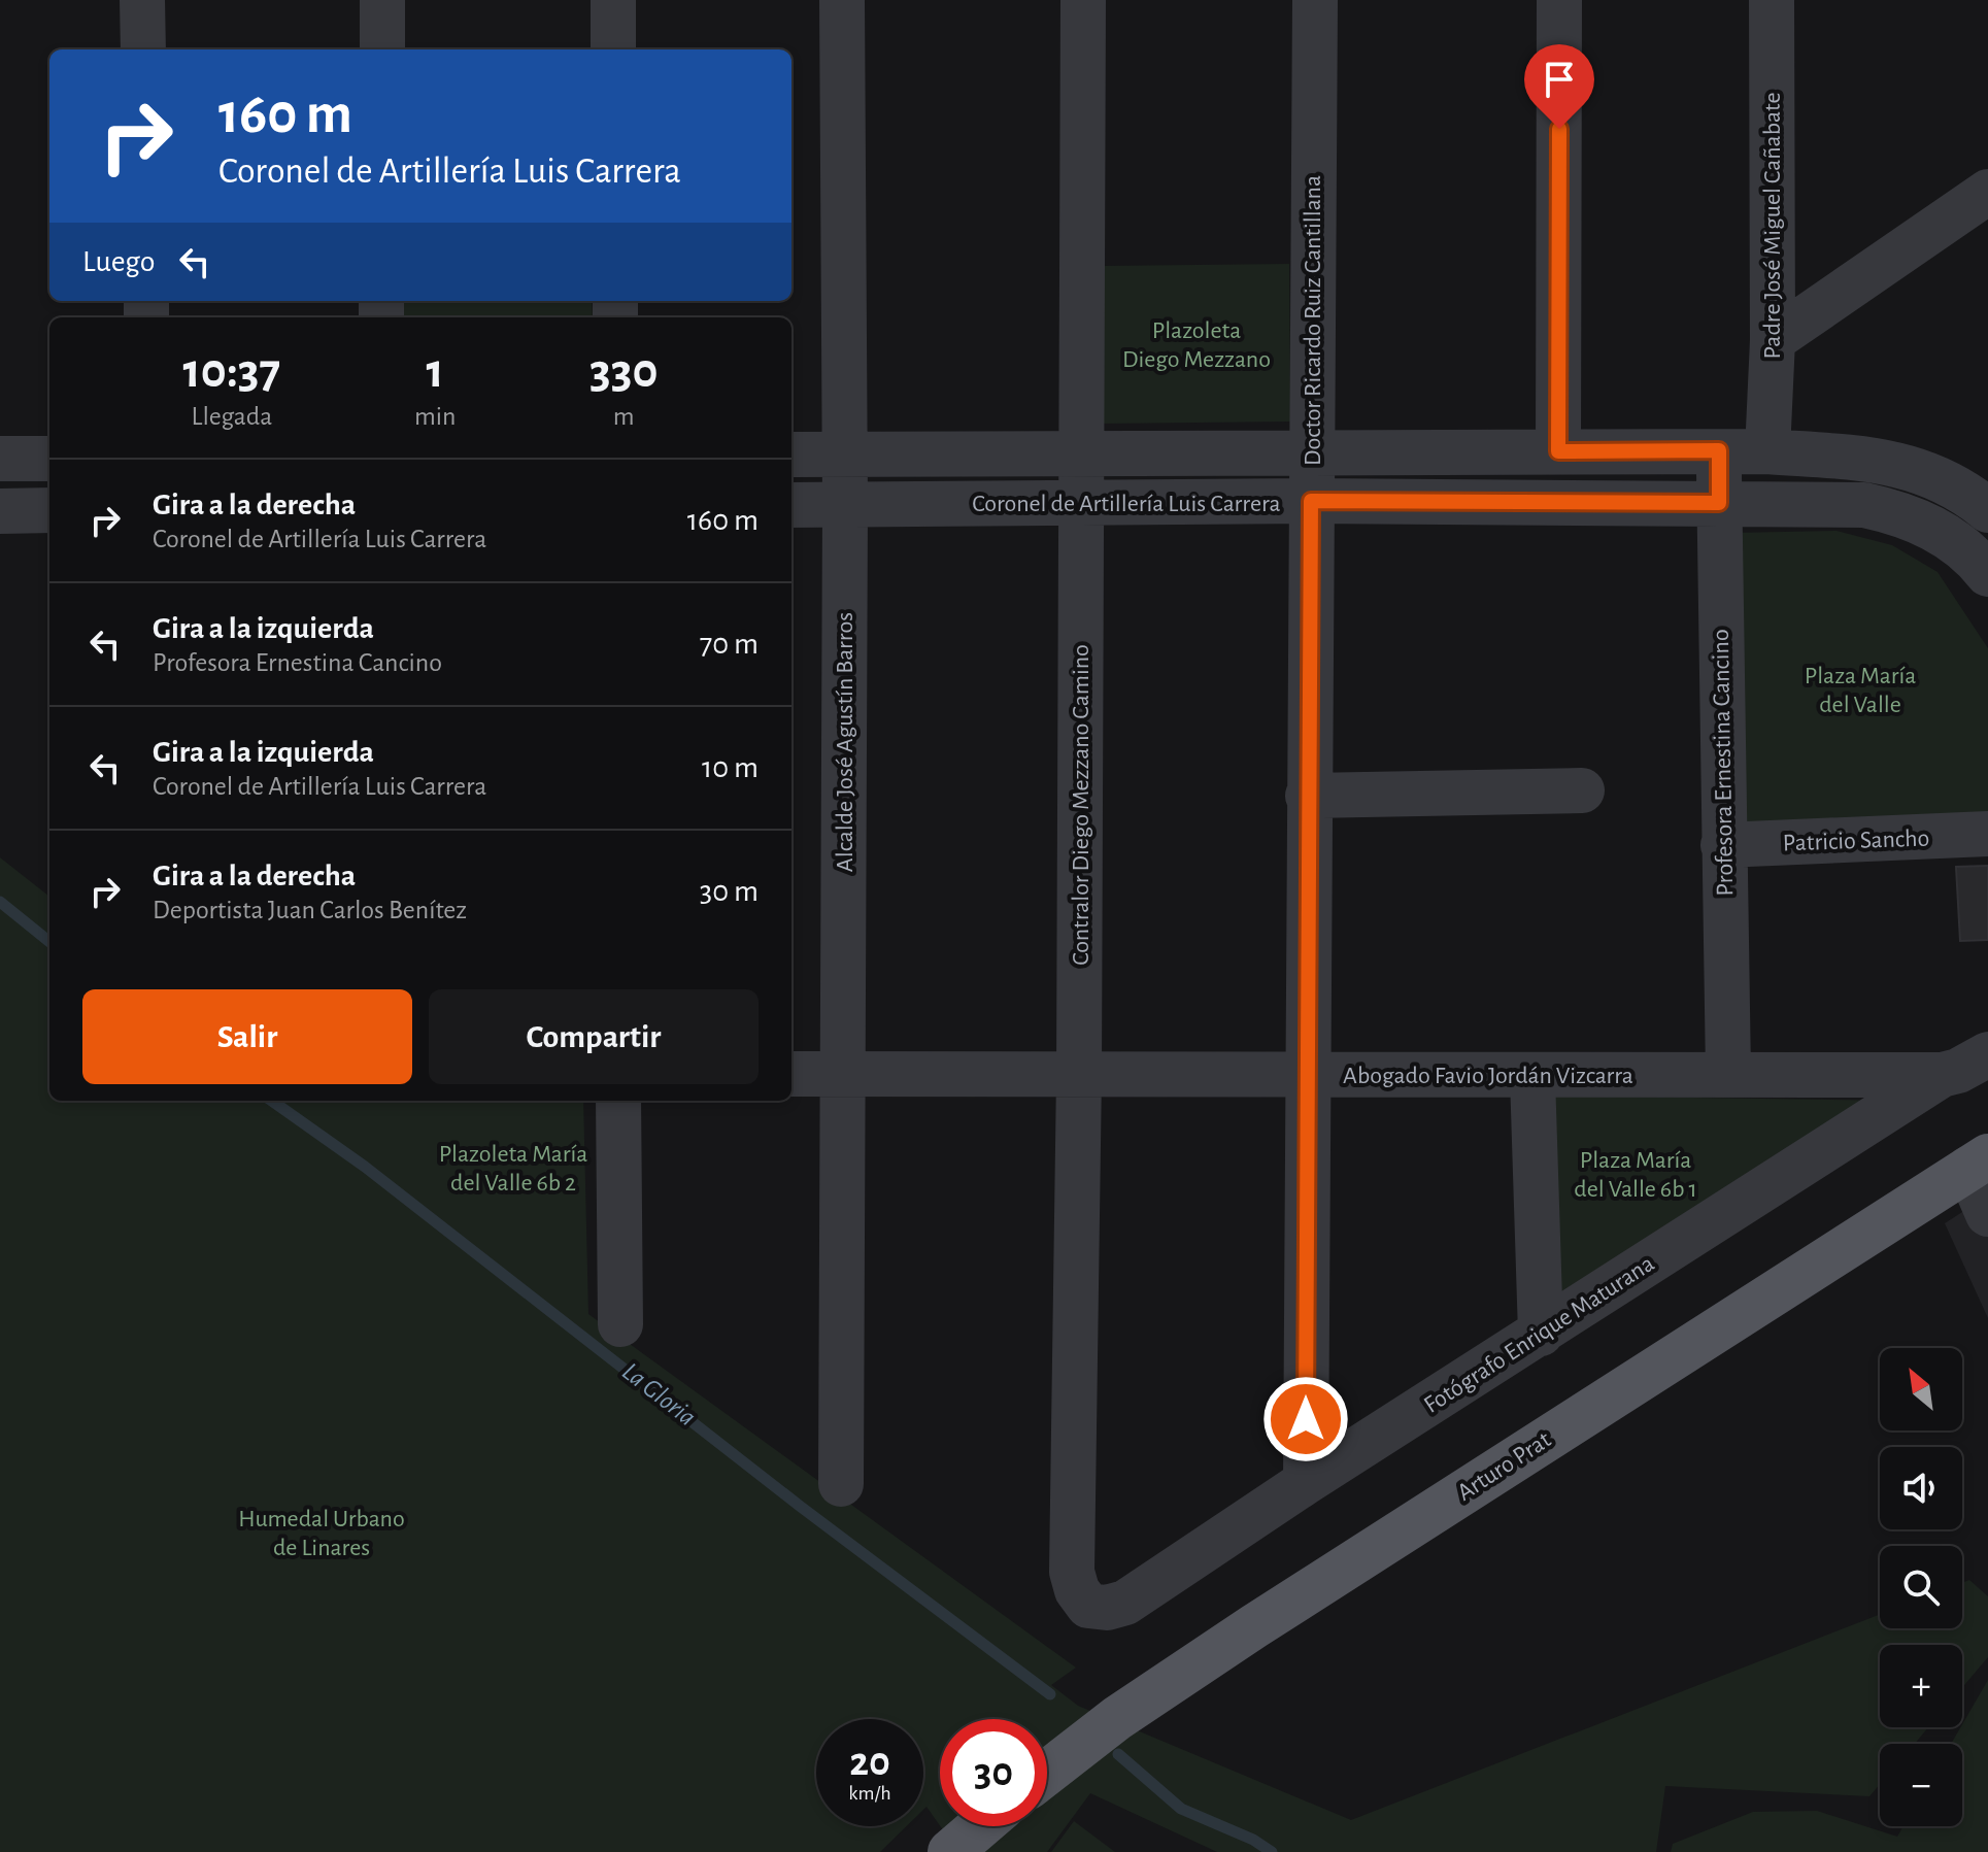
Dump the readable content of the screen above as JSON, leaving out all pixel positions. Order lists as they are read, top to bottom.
{
  "streets": {
    "main road": ["Arturo Prat"],
    "street": [
      "Padre José Miguel Cañabate",
      "Doctor Ricardo Ruiz Cantillana",
      "Coronel de Artillería Luis Carrera",
      "Alcalde José Agustín Barros",
      "Profesora Ernestina Cancino",
      "Contralor Diego Mezzano Camino",
      "Patricio Sancho",
      "Abogado Favio Jordán Vizcarra",
      "Fotógrafo Enrique Maturana"
    ]
  },
  "crossings": [
    ["Padre José Miguel Cañabate", "Coronel de Artillería Luis Carrera"],
    ["Doctor Ricardo Ruiz Cantillana", "Coronel de Artillería Luis Carrera"],
    ["Doctor Ricardo Ruiz Cantillana", "Abogado Favio Jordán Vizcarra"],
    ["Doctor Ricardo Ruiz Cantillana", "Fotógrafo Enrique Maturana"],
    ["Coronel de Artillería Luis Carrera", "Alcalde José Agustín Barros"],
    ["Coronel de Artillería Luis Carrera", "Profesora Ernestina Cancino"],
    ["Coronel de Artillería Luis Carrera", "Contralor Diego Mezzano Camino"],
    ["Alcalde José Agustín Barros", "Abogado Favio Jordán Vizcarra"],
    ["Profesora Ernestina Cancino", "Patricio Sancho"],
    ["Profesora Ernestina Cancino", "Abogado Favio Jordán Vizcarra"],
    ["Contralor Diego Mezzano Camino", "Abogado Favio Jordán Vizcarra"],
    ["Contralor Diego Mezzano Camino", "Fotógrafo Enrique Maturana"],
    ["Abogado Favio Jordán Vizcarra", "Fotógrafo Enrique Maturana"]
  ],
  "water": ["La Gloria"],
  "parks": [
    "Plazoleta Diego Mezzano",
    "Plaza María del Valle",
    "Plazoleta María del Valle 6b 2",
    "Plaza María del Valle 6b 1",
    "Humedal Urbano de Linares"
  ],
  "north": "top left",
  "page": {
    "turn": ["160 m", "Coronel de Artillería Luis Carrera"],
    "then": "Luego",
    "eta": [
      "10:37",
      "Llegada",
      "1",
      "min",
      "330",
      "m"
    ],
    "list": [
      {
        "name": "Gira a la derecha",
        "note": "Coronel de Artillería Luis Carrera",
        "value": "160 m"
      },
      {
        "name": "Gira a la izquierda",
        "note": "Profesora Ernestina Cancino",
        "value": "70 m"
      },
      {
        "name": "Gira a la izquierda",
        "note": "Coronel de Artillería Luis Carrera",
        "value": "10 m"
      },
      {
        "name": "Gira a la derecha",
        "note": "Deportista Juan Carlos Benítez",
        "value": "30 m"
      }
    ],
    "buttons": ["Salir", "Compartir"],
    "map_buttons": ["+", "−"],
    "speed": "20 km/h",
    "limit": "30"
  }
}
